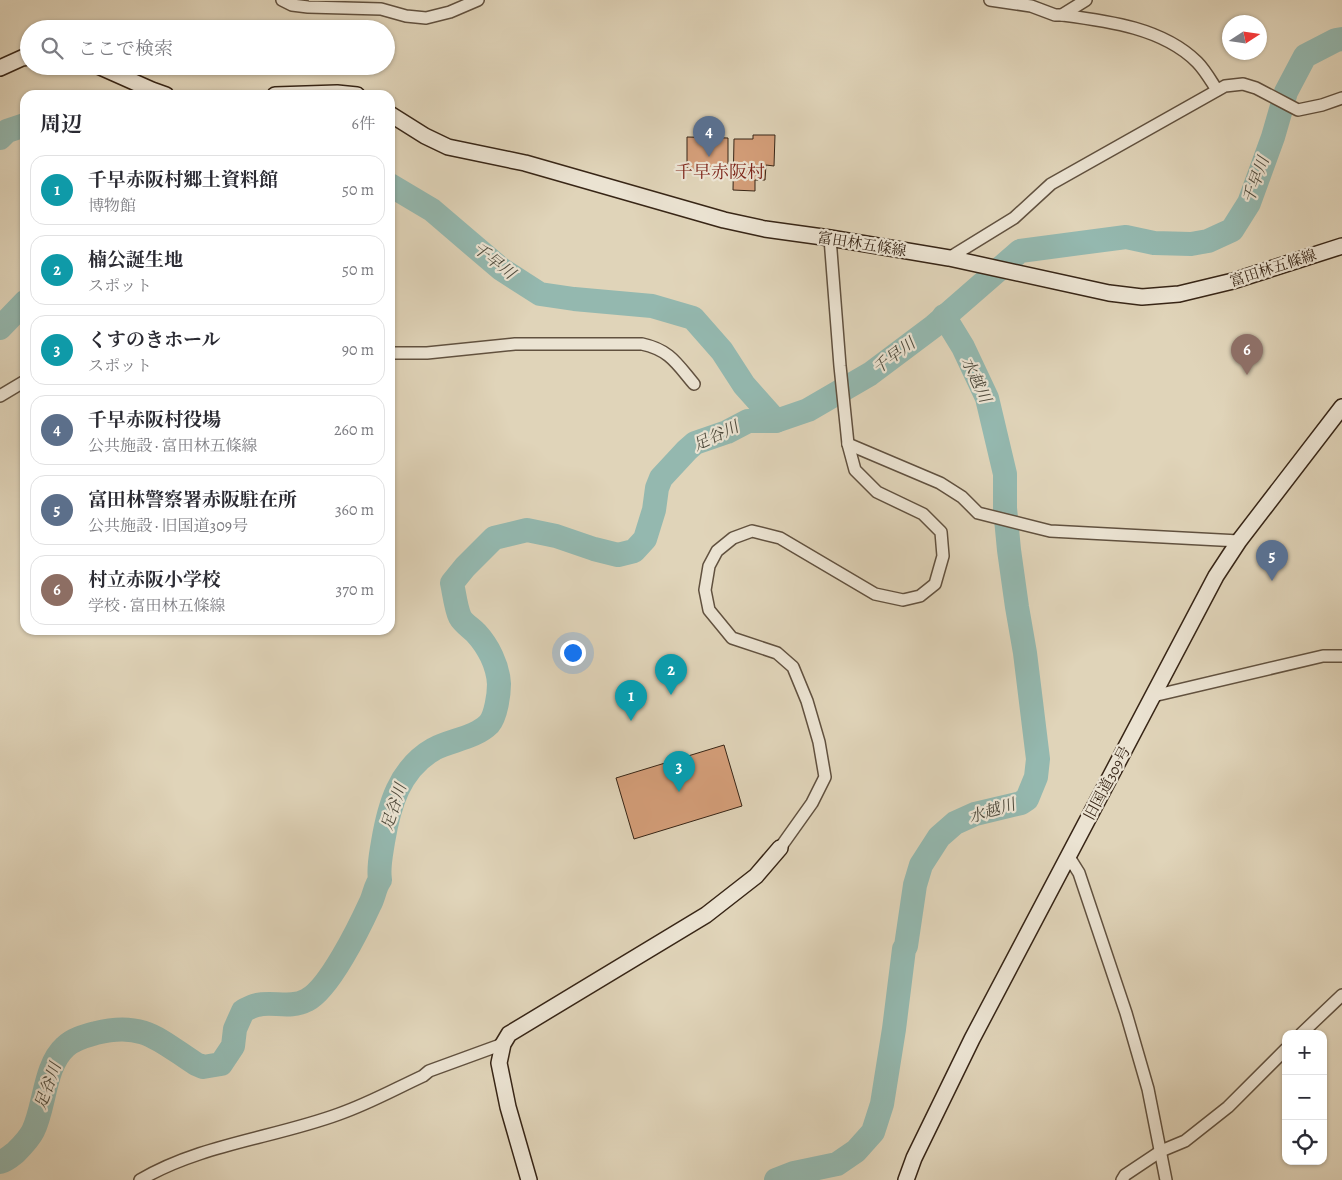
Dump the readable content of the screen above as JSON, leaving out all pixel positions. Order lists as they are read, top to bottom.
{
  "streets": {
    "street": ["富田林五條線", "旧国道309号"]
  },
  "districts": ["千早赤阪村"],
  "water": ["千早川", "水越川", "足谷川"],
  "north": "right",
  "page": {
    "search": "ここで検索",
    "heading": ["周辺", "6件"],
    "pins": [
      "4",
      "6",
      "5",
      "2",
      "1",
      "3"
    ],
    "list": [
      {
        "mark": "1",
        "name": "千早赤阪村郷土資料館",
        "note": "博物館",
        "value": "50 m"
      },
      {
        "mark": "2",
        "name": "楠公誕生地",
        "note": "スポット",
        "value": "50 m"
      },
      {
        "mark": "3",
        "name": "くすのきホール",
        "note": "スポット",
        "value": "90 m"
      },
      {
        "mark": "4",
        "name": "千早赤阪村役場",
        "note": "公共施設 · 富田林五條線",
        "value": "260 m"
      },
      {
        "mark": "5",
        "name": "富田林警察署赤阪駐在所",
        "note": "公共施設 · 旧国道309号",
        "value": "360 m"
      },
      {
        "mark": "6",
        "name": "村立赤阪小学校",
        "note": "学校 · 富田林五條線",
        "value": "370 m"
      }
    ],
    "map_buttons": ["+", "−"]
  }
}
